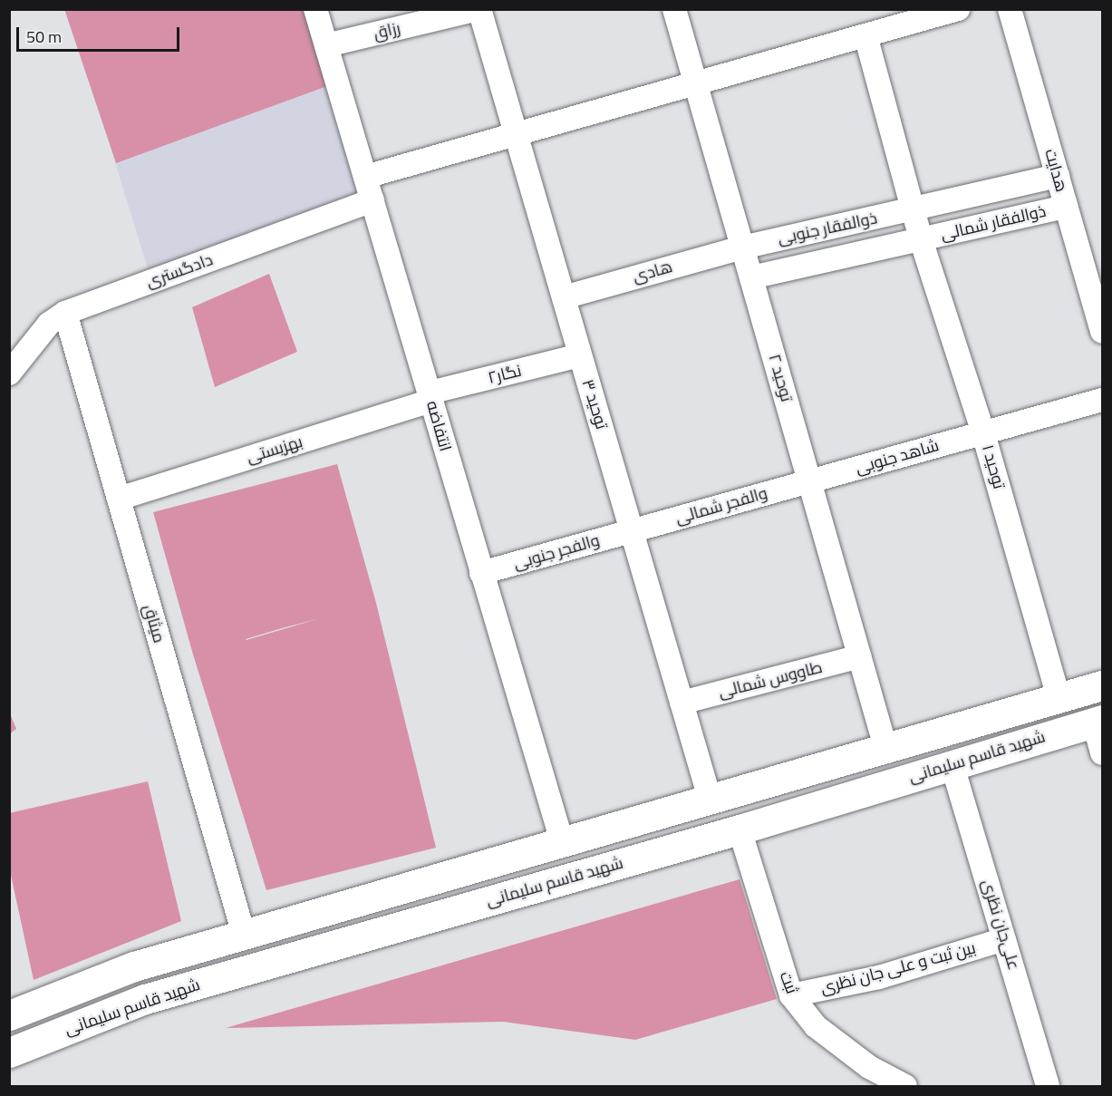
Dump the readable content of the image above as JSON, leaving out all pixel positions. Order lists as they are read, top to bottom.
{
  "streets": {
    "main road": ["شهید قاسم سلیمانی"],
    "street": [
      "رزاق",
      "هدایت",
      "ذوالفقار شمالی",
      "ذوالفقار جنوبی",
      "دادگستری",
      "هادی",
      "نگار۲",
      "توحید ۲",
      "توحید ۳",
      "انتفاضه",
      "بهزیستی",
      "شاهد جنوبی",
      "توحید ۱",
      "والفجر شمالی",
      "والفجر جنوبی",
      "میثاق",
      "طاووس شمالی",
      "علی‌جان نظری",
      "بین ثبت و علی جان نظری",
      "ثبت"
    ]
  },
  "crossings": [
    ["رزاق", "توحید ۳"],
    ["رزاق", "انتفاضه"],
    ["هدایت", "ذوالفقار شمالی"],
    ["ذوالفقار شمالی", "ذوالفقار جنوبی"],
    ["ذوالفقار شمالی", "توحید ۱"],
    ["ذوالفقار جنوبی", "هادی"],
    ["ذوالفقار جنوبی", "توحید ۲"],
    ["ذوالفقار جنوبی", "توحید ۱"],
    ["دادگستری", "انتفاضه"],
    ["دادگستری", "میثاق"],
    ["هادی", "توحید ۲"],
    ["هادی", "توحید ۳"],
    ["نگار۲", "توحید ۳"],
    ["نگار۲", "انتفاضه"],
    ["نگار۲", "بهزیستی"],
    ["توحید ۲", "شاهد جنوبی"],
    ["توحید ۲", "والفجر شمالی"],
    ["توحید ۲", "طاووس شمالی"],
    ["توحید ۲", "شهید قاسم سلیمانی"],
    ["توحید ۳", "والفجر شمالی"],
    ["توحید ۳", "والفجر جنوبی"],
    ["توحید ۳", "طاووس شمالی"],
    ["توحید ۳", "شهید قاسم سلیمانی"],
    ["انتفاضه", "بهزیستی"],
    ["انتفاضه", "والفجر جنوبی"],
    ["انتفاضه", "شهید قاسم سلیمانی"],
    ["بهزیستی", "میثاق"],
    ["شاهد جنوبی", "توحید ۱"],
    ["شاهد جنوبی", "والفجر شمالی"],
    ["توحید ۱", "شهید قاسم سلیمانی"],
    ["والفجر شمالی", "والفجر جنوبی"],
    ["میثاق", "شهید قاسم سلیمانی"],
    ["شهید قاسم سلیمانی", "علی‌جان نظری"],
    ["شهید قاسم سلیمانی", "ثبت"],
    ["علی‌جان نظری", "بین ثبت و علی جان نظری"],
    ["بین ثبت و علی جان نظری", "ثبت"]
  ],
  "scale_bar": "50 m"
}
